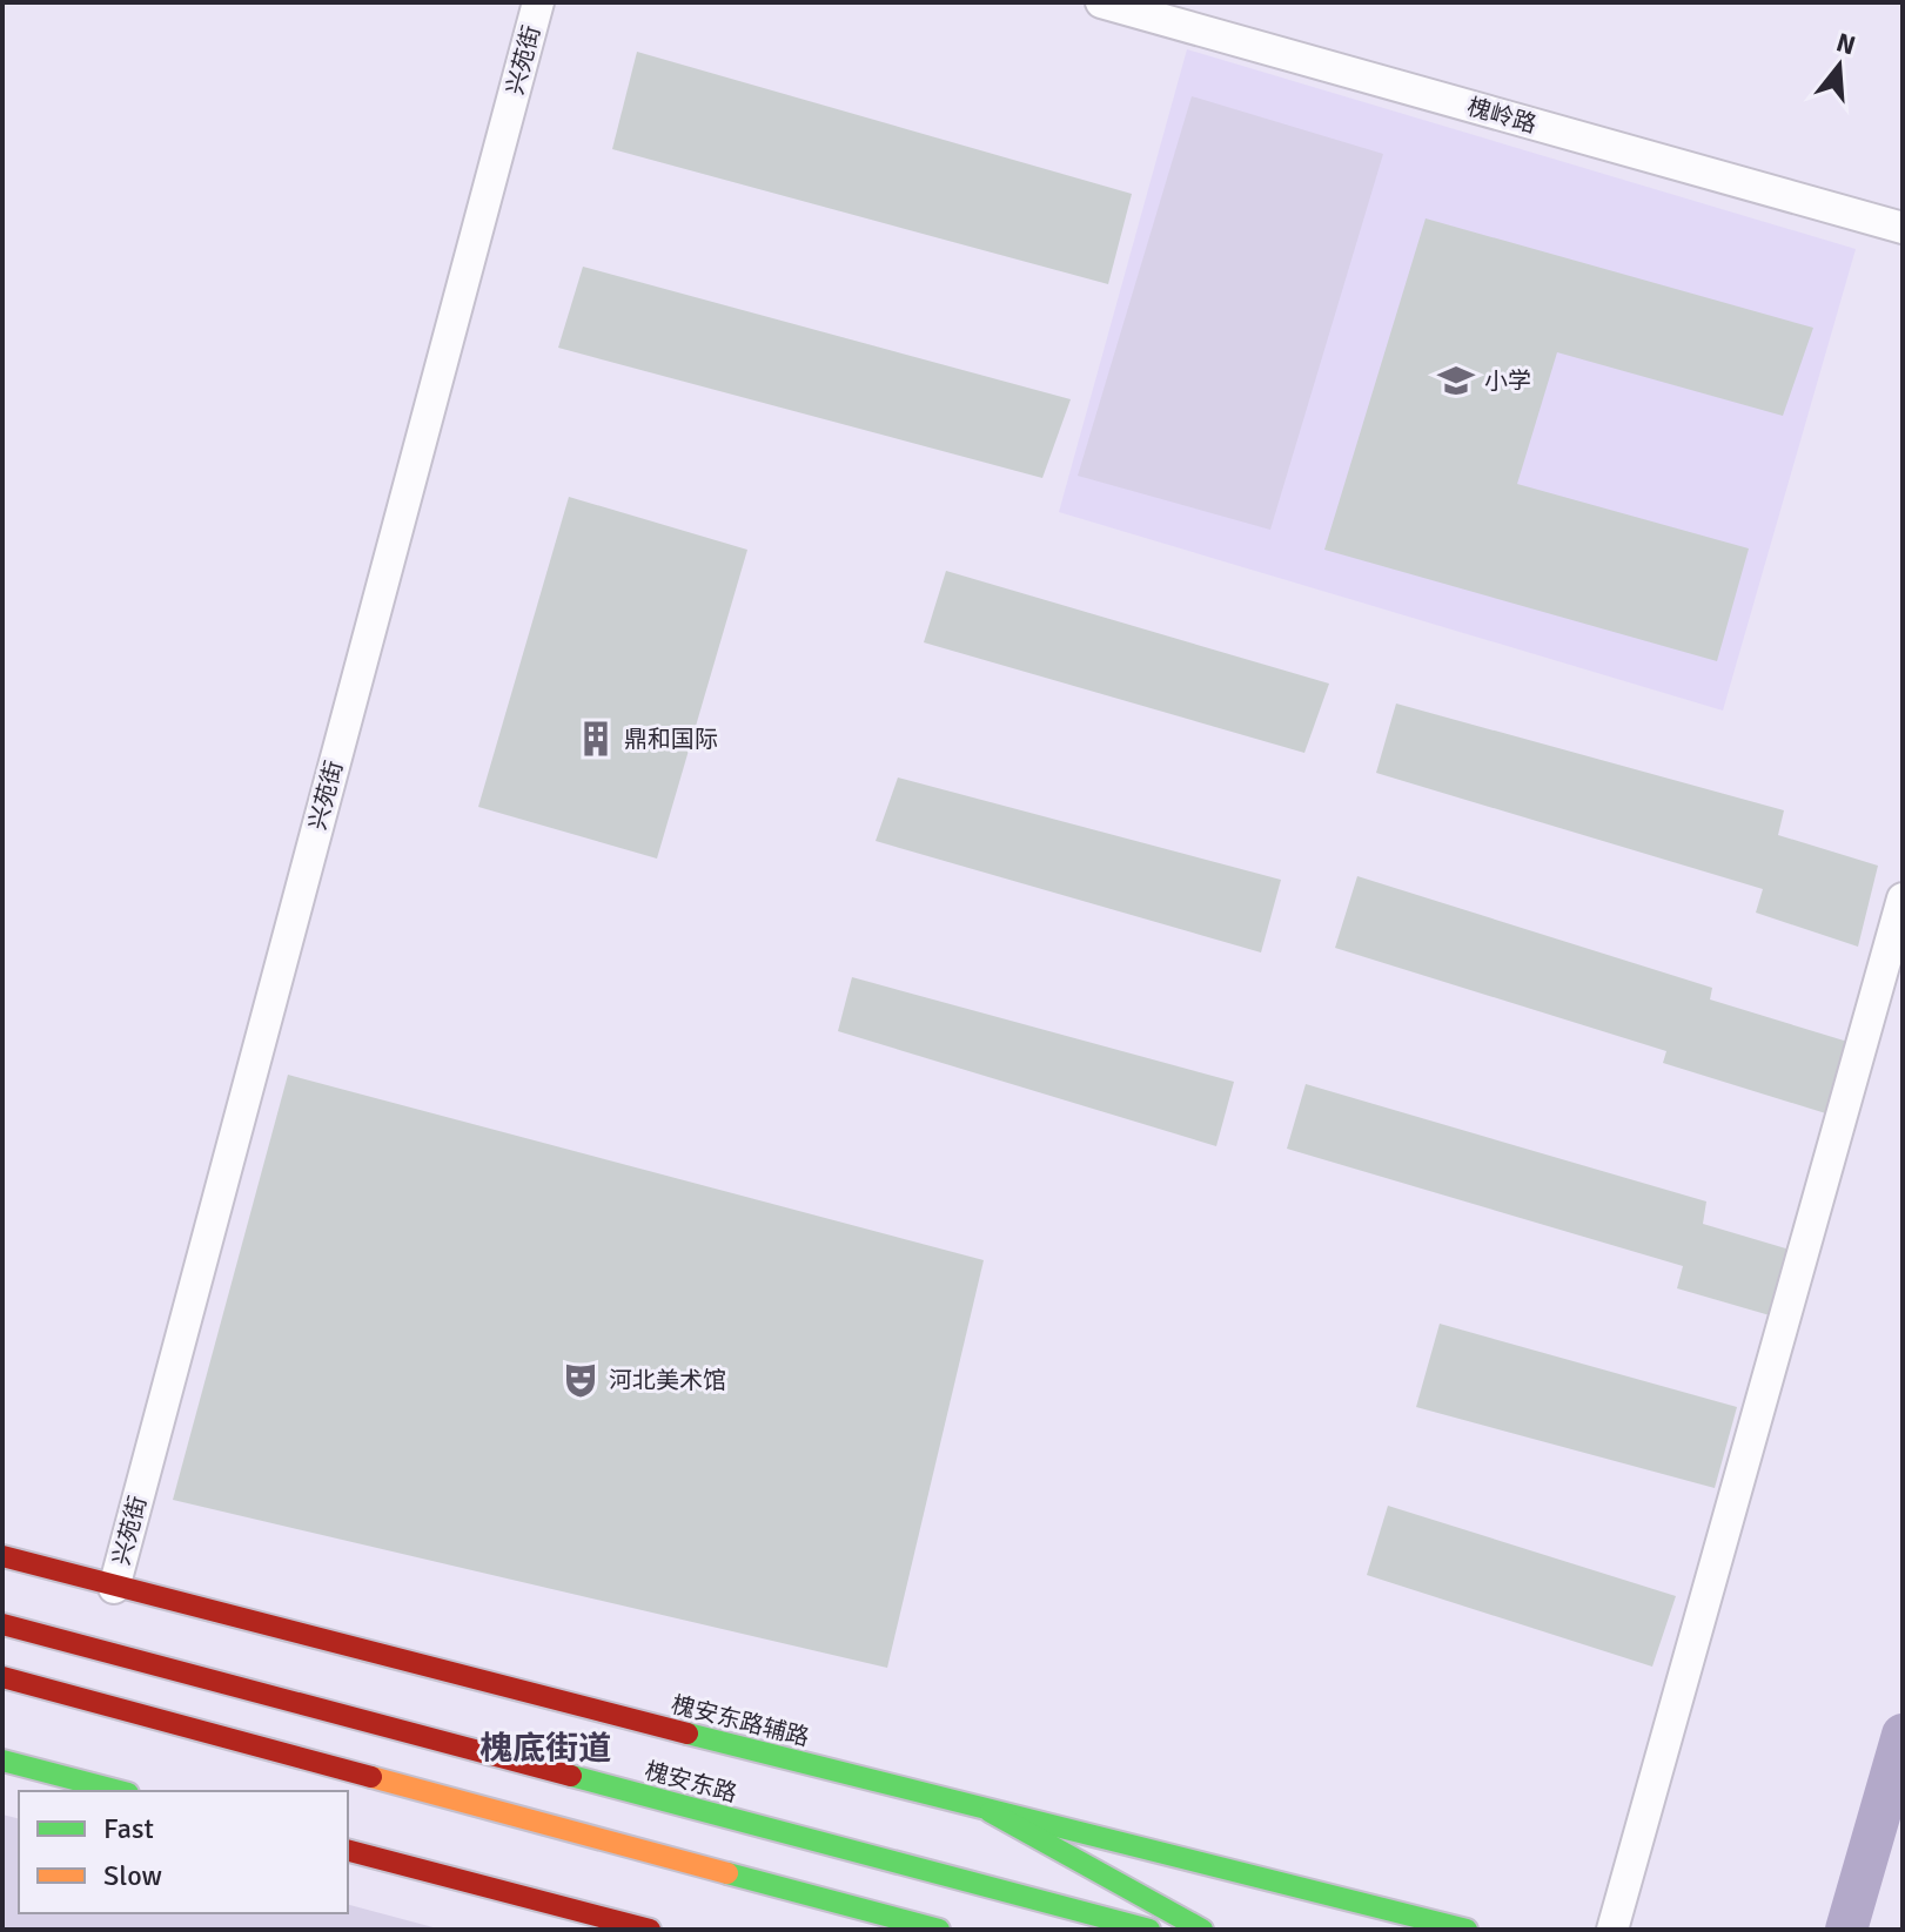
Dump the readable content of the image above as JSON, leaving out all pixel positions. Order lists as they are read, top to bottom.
{
  "streets": {
    "main road": ["槐安东路辅路", "槐安东路"],
    "street": ["兴苑街", "槐岭路"]
  },
  "crossings": [
    ["兴苑街", "槐安东路辅路"]
  ],
  "districts": ["槐底街道"],
  "places": {
    "school or university": ["小学"],
    "building": ["鼎和国际"],
    "theatre": ["河北美术馆"]
  },
  "legend": ["Fast", "Slow"],
  "north": "top"
}
